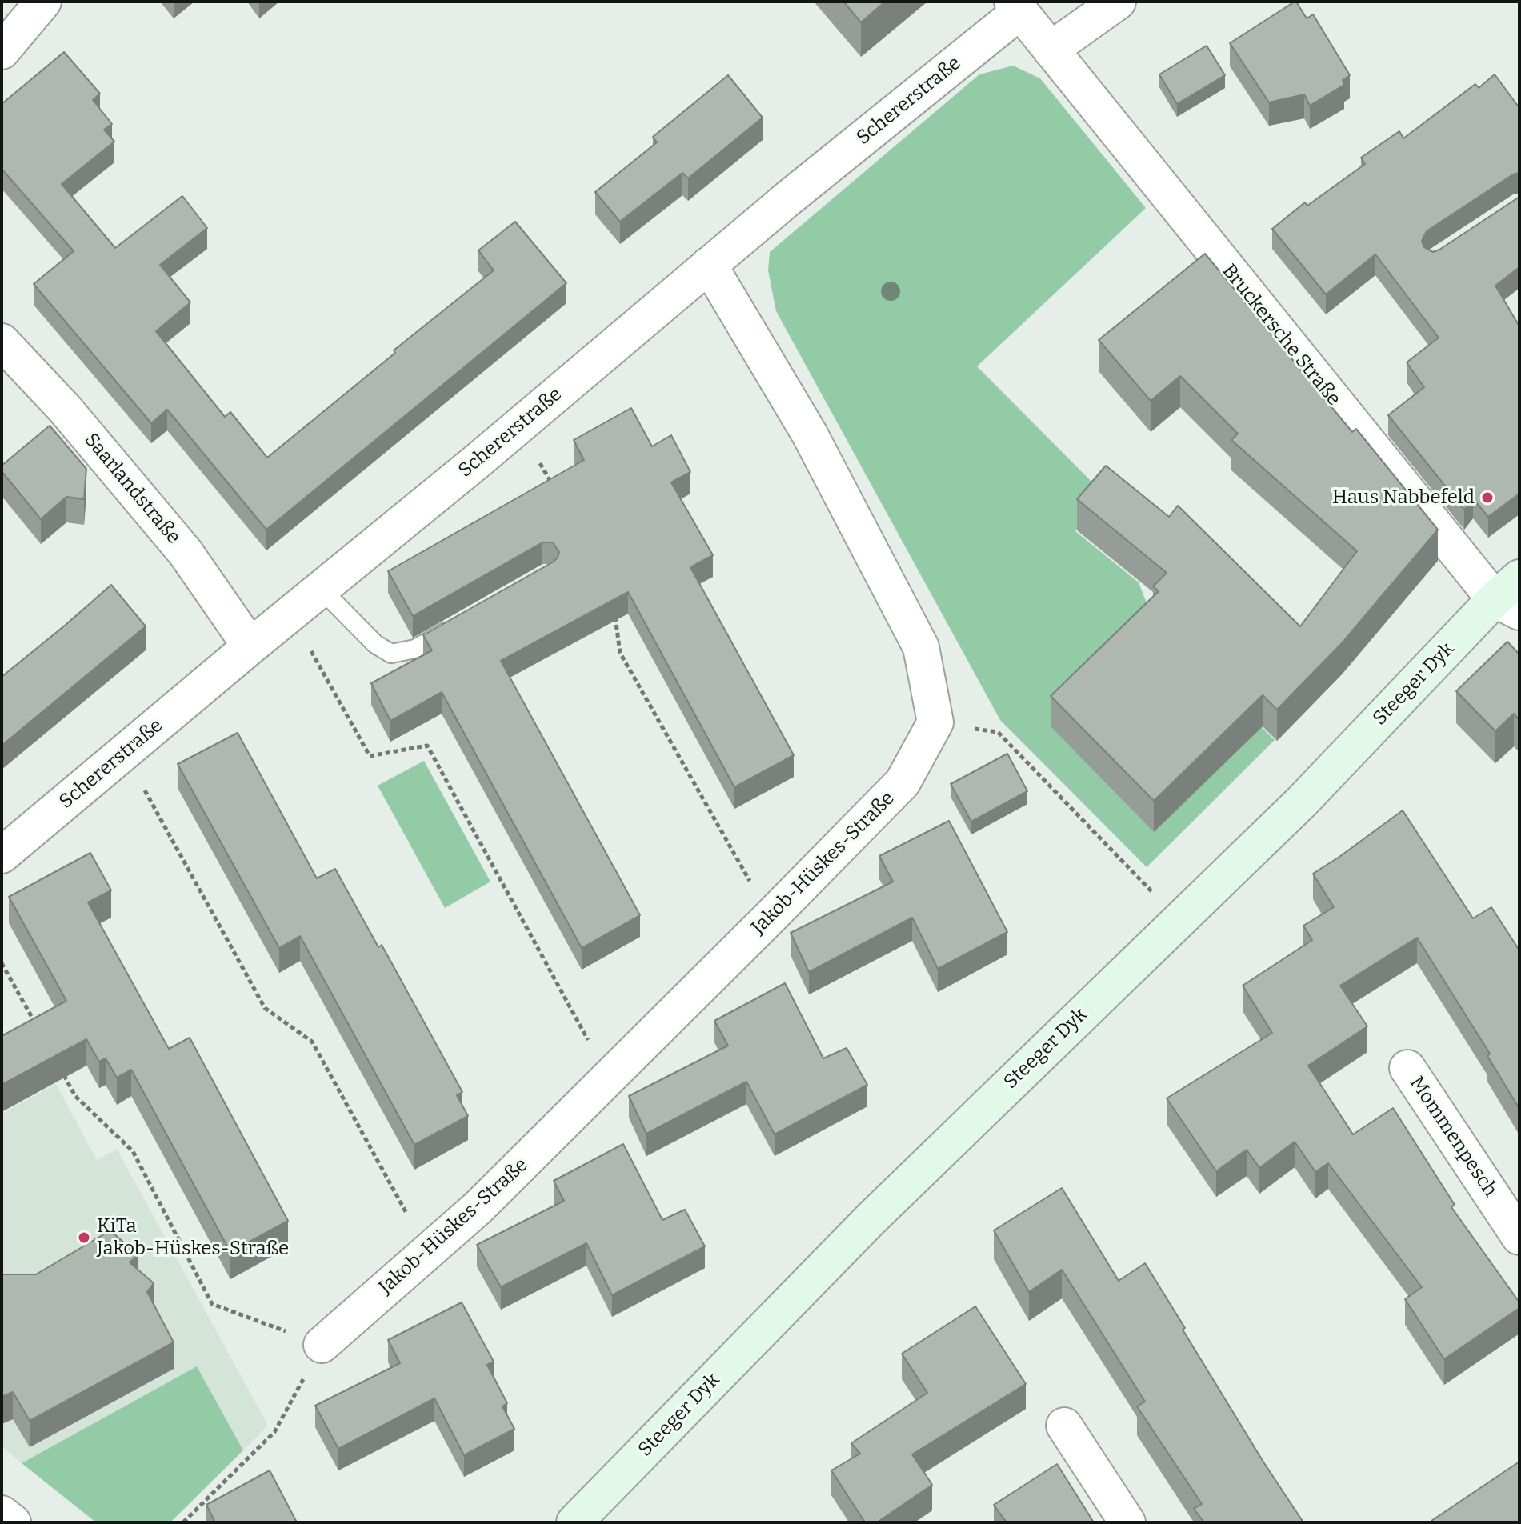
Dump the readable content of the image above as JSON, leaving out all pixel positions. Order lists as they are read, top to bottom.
{
  "streets": {
    "street": [
      "Schererstraße",
      "Bruckersche Straße",
      "Saarlandstraße",
      "Steeger Dyk",
      "Jakob-Hüskes-Straße",
      "Mommenpesch"
    ]
  },
  "crossings": [
    ["Schererstraße", "Bruckersche Straße"],
    ["Schererstraße", "Saarlandstraße"],
    ["Bruckersche Straße", "Steeger Dyk"]
  ],
  "places": ["Haus Nabbefeld", "KiTa Jakob-Hüskes-Straße"]
}
